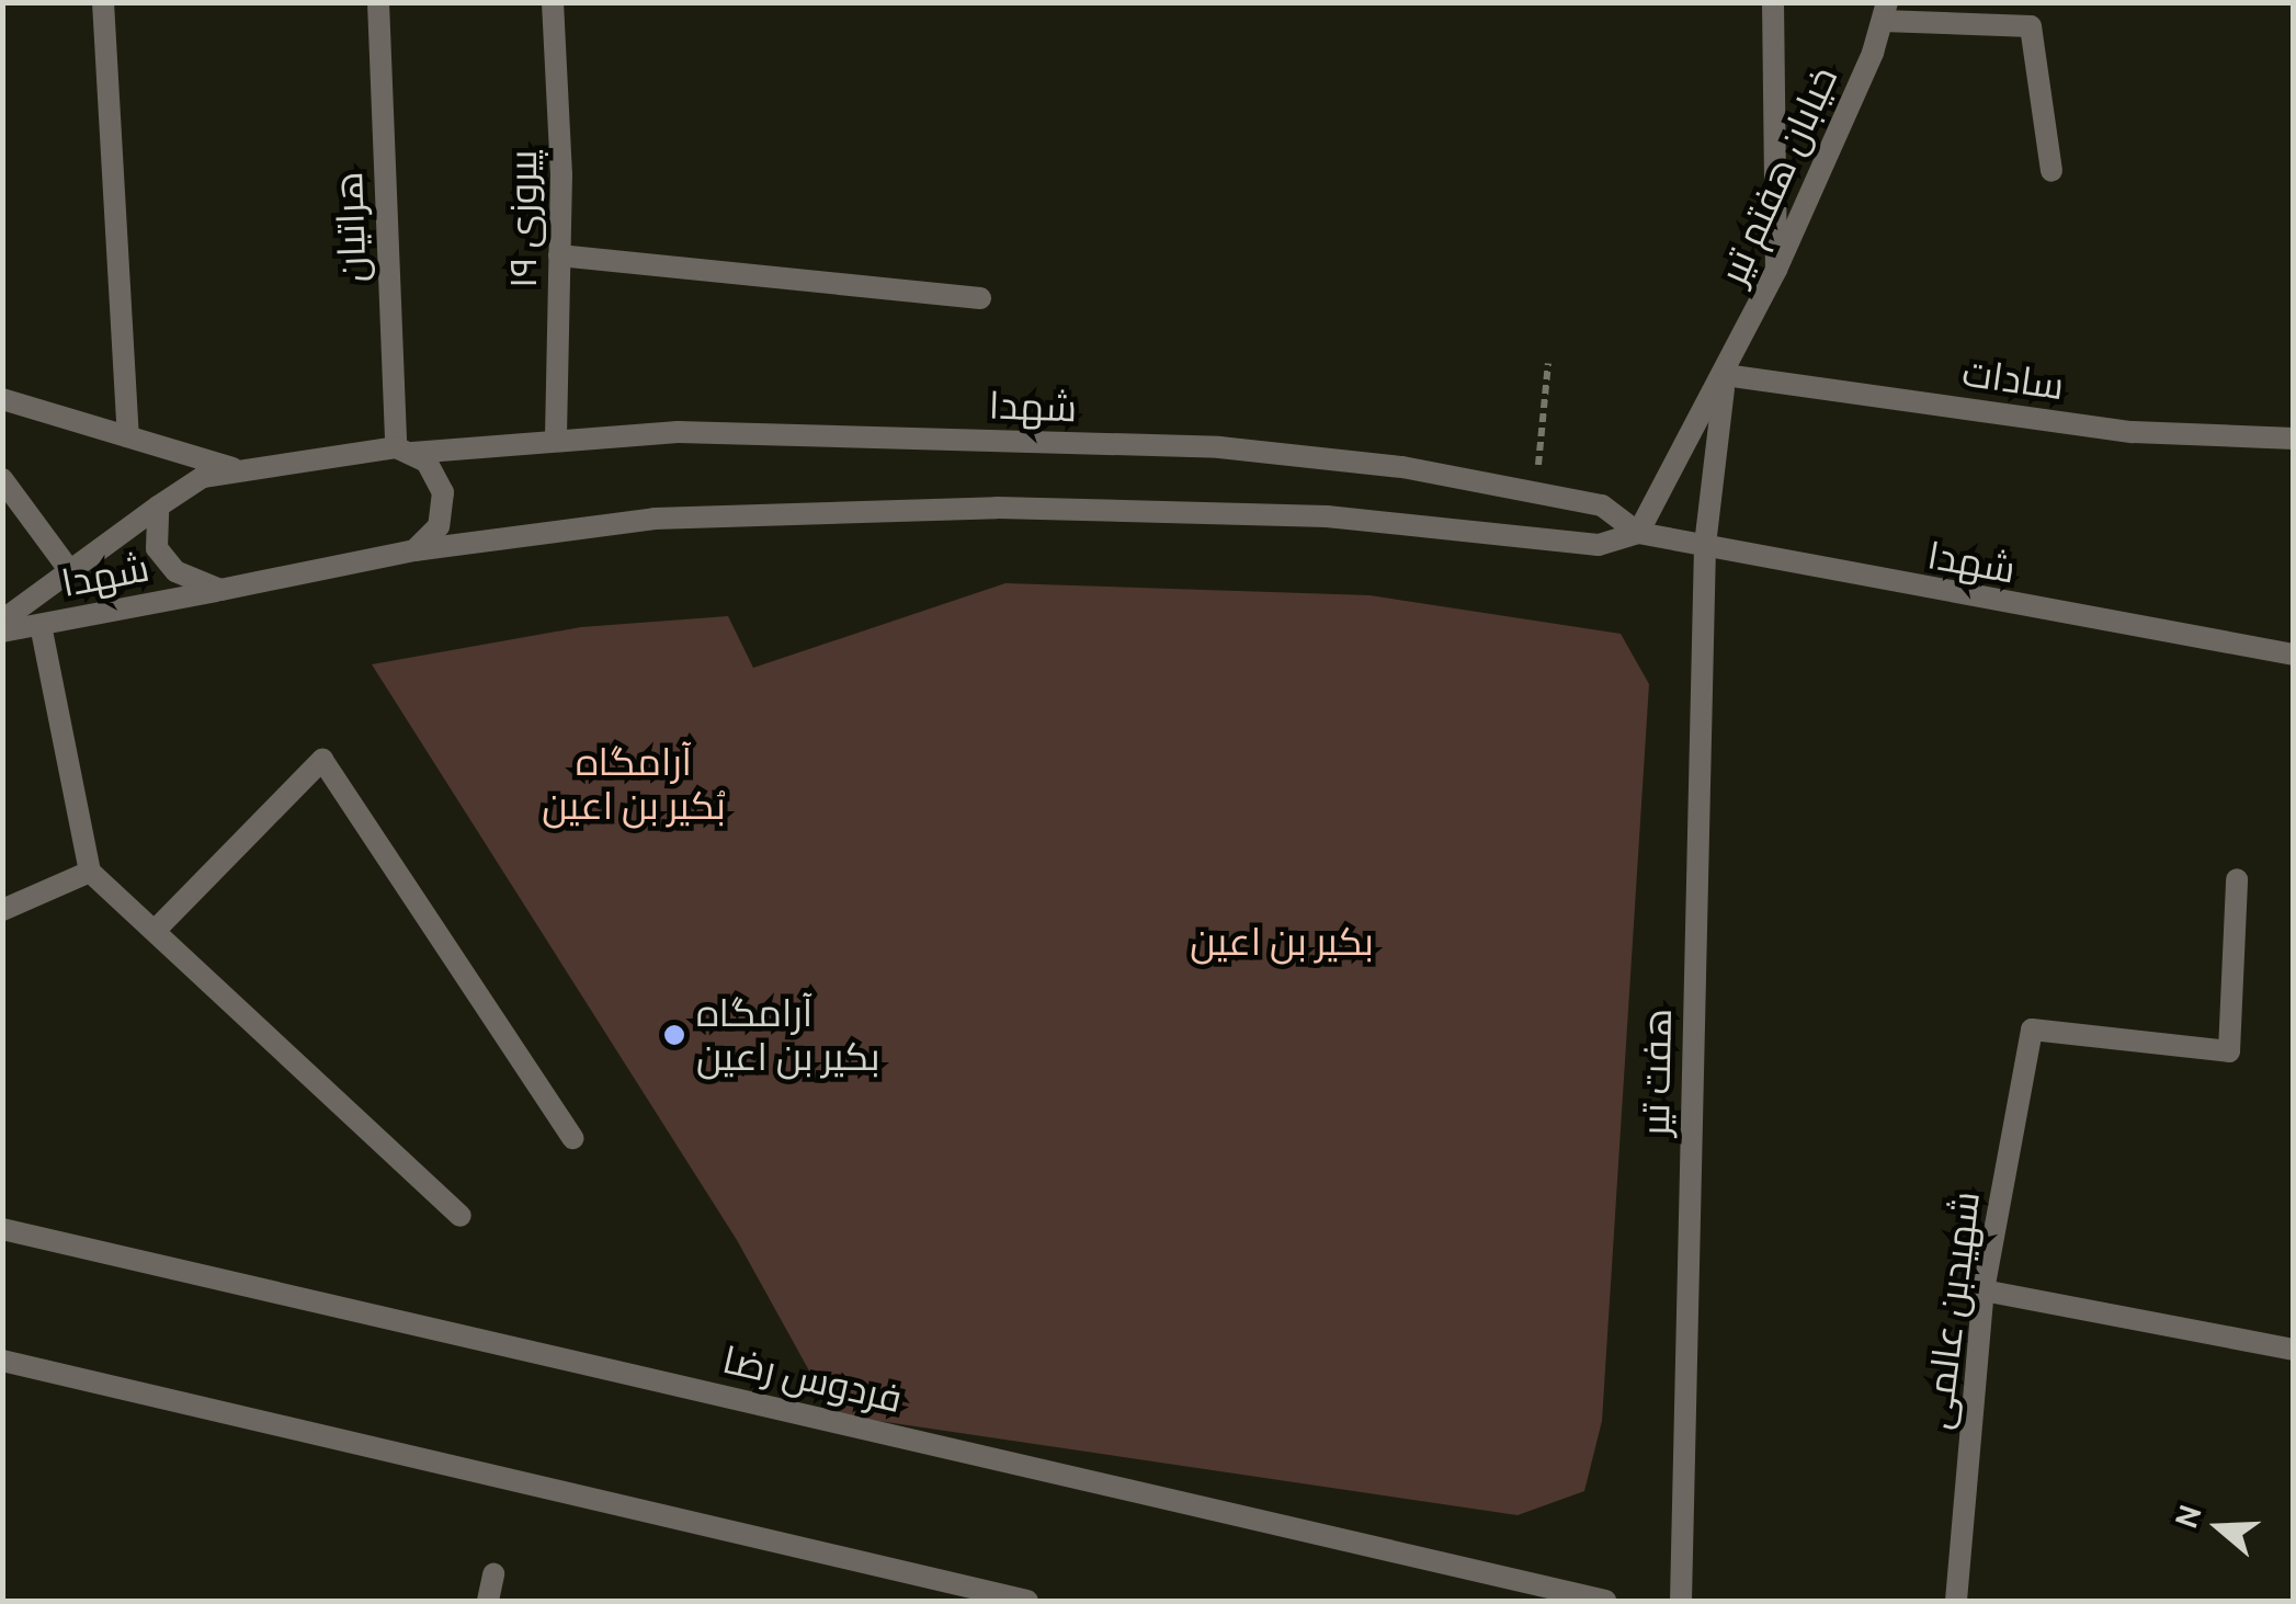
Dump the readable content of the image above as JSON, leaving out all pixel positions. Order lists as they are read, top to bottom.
{
  "streets": {
    "street": [
      "خیابان هفتم تیر",
      "پیروزی ۱۹",
      "هراتیان",
      "سادات",
      "شهدا",
      "هفت تیر",
      "شهیدبن عالمی",
      "فردوس رضا"
    ]
  },
  "crossings": [
    ["خیابان هفتم تیر", "سادات"],
    ["خیابان هفتم تیر", "شهدا"],
    ["خیابان هفتم تیر", "هفت تیر"],
    ["پیروزی ۱۹", "شهدا"],
    ["هراتیان", "شهدا"],
    ["سادات", "هفت تیر"],
    ["شهدا", "هفت تیر"]
  ],
  "parks": ["آرامگاه بُکیر بن اعین", "بکیر بن اعین"],
  "places": ["آرامگاه بکیر بن اعین"],
  "north": "left"
}
